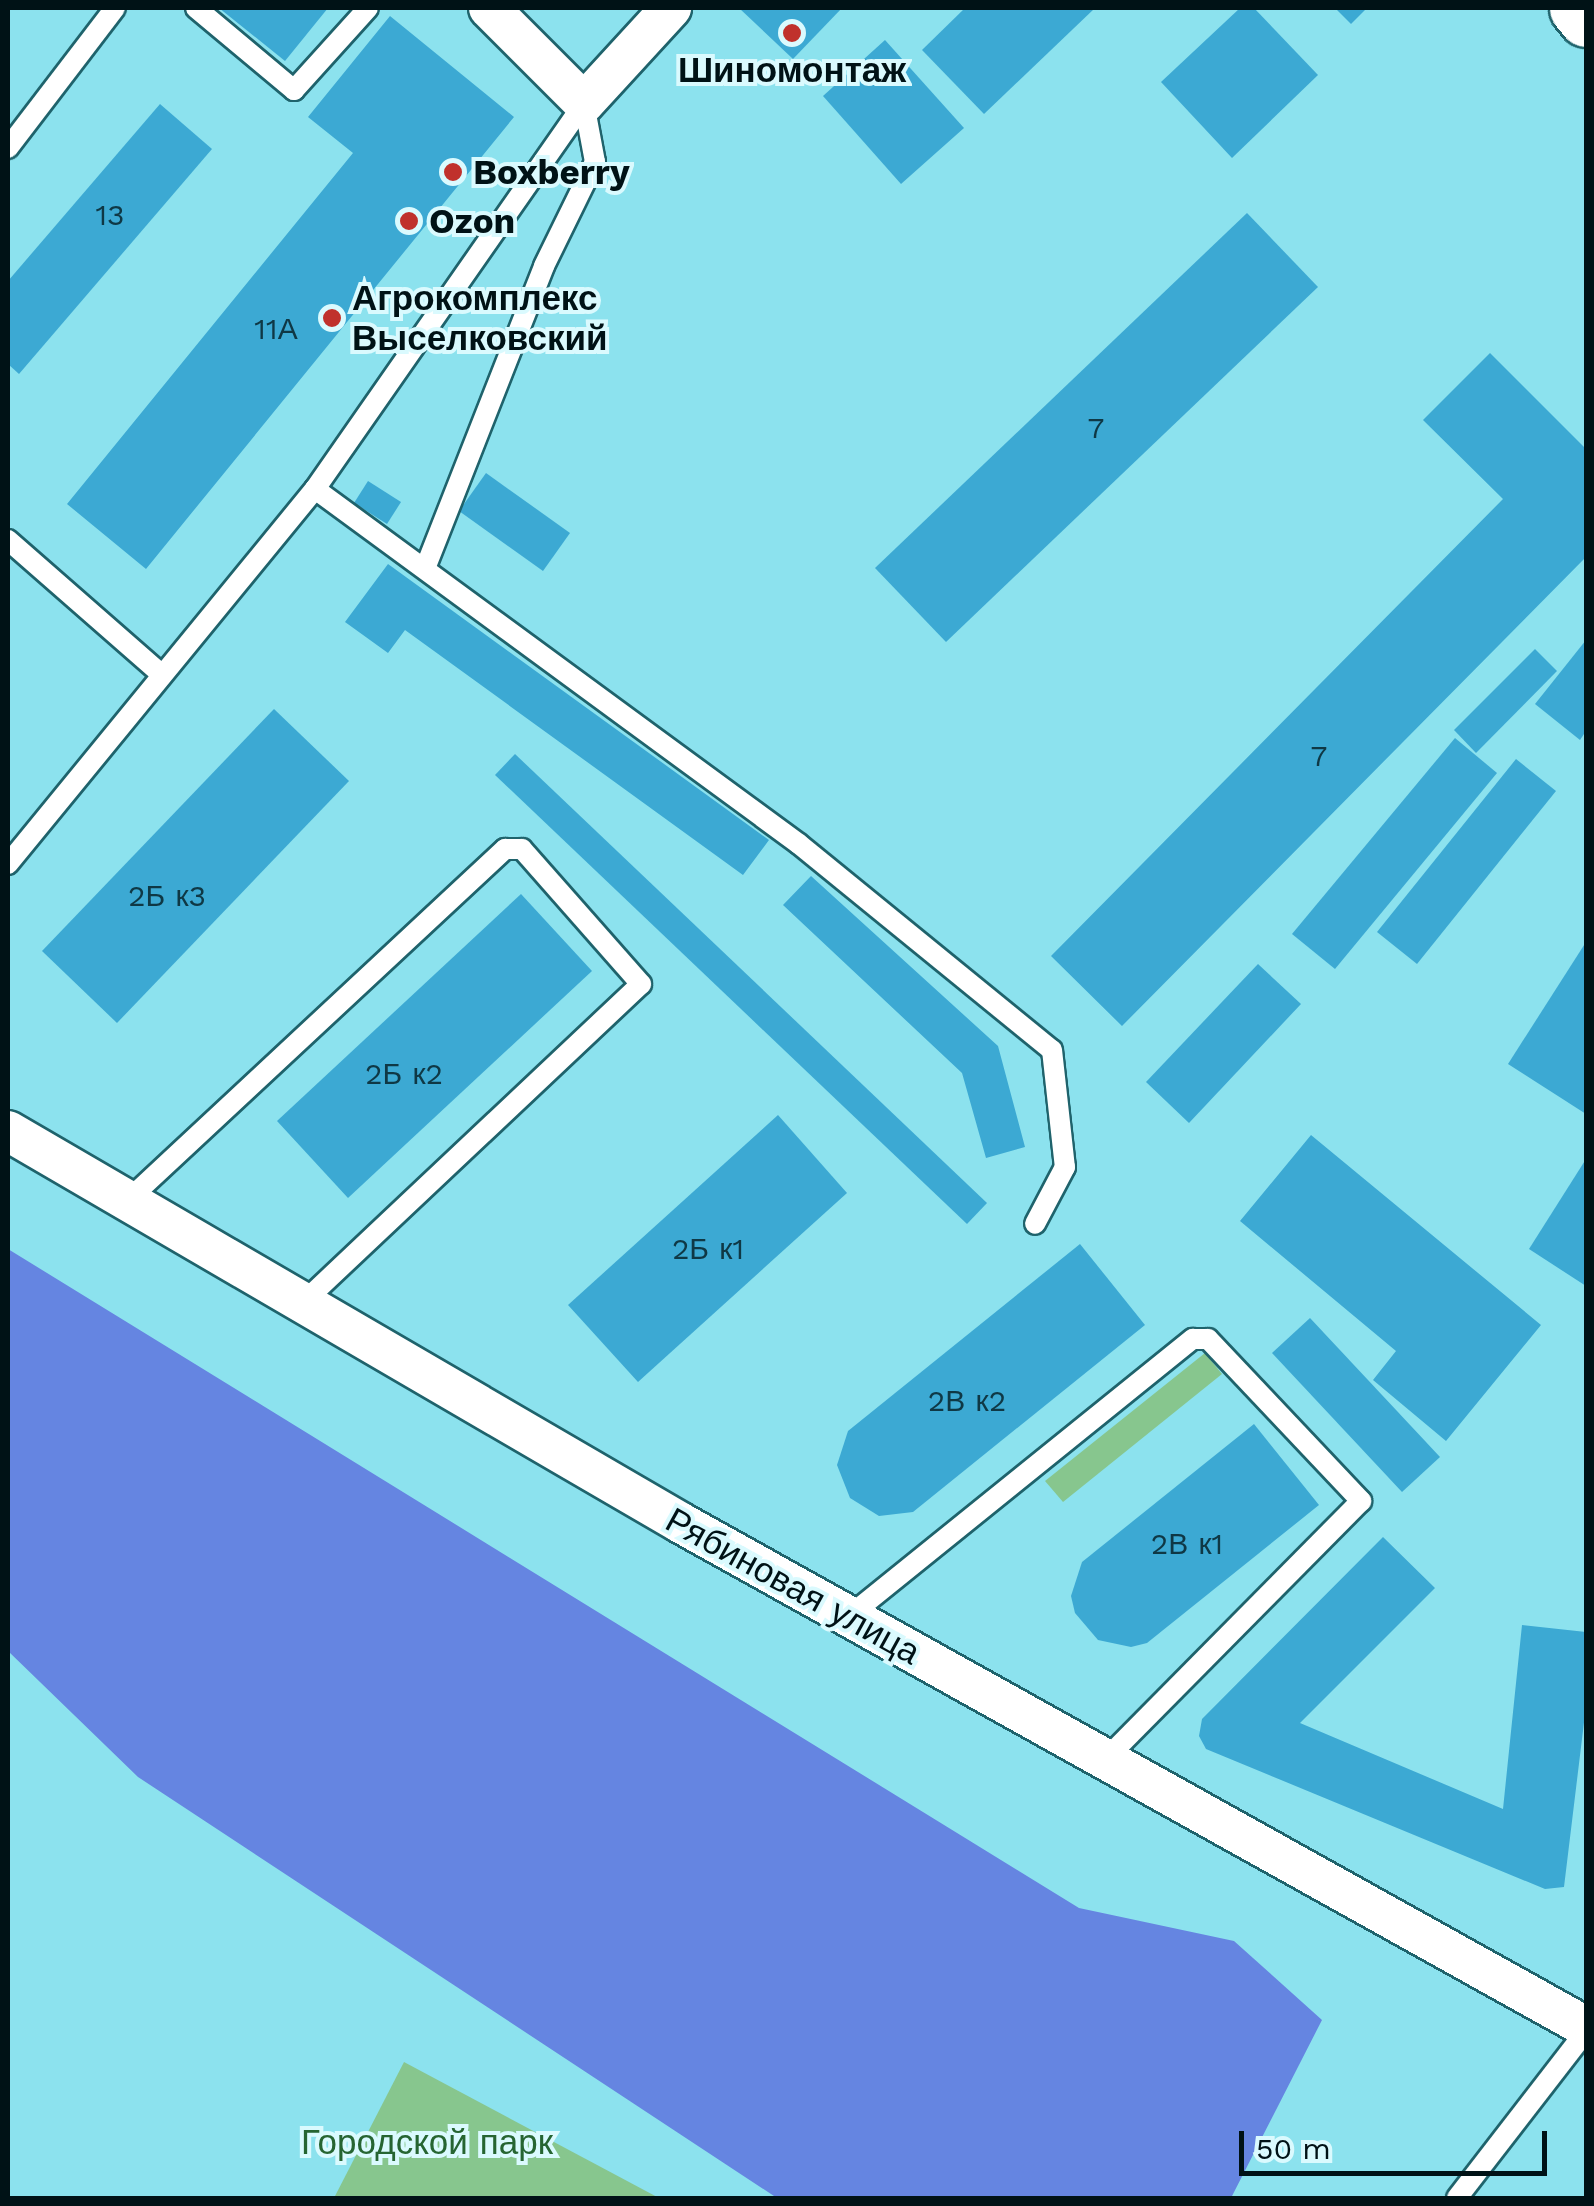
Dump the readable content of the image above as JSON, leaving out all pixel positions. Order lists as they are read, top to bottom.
{
  "streets": {
    "street": ["Рябиновая улица"]
  },
  "parks": ["Городской парк"],
  "places": [
    "Шиномонтаж",
    "Boxberry",
    "Ozon",
    "Агрокомплекс Выселковский"
  ],
  "house_numbers": [
    "13",
    "11А",
    "7",
    "7",
    "2Б к3",
    "2Б к2",
    "2Б к1",
    "2В к2",
    "2В к1"
  ],
  "scale_bar": "50 m"
}
